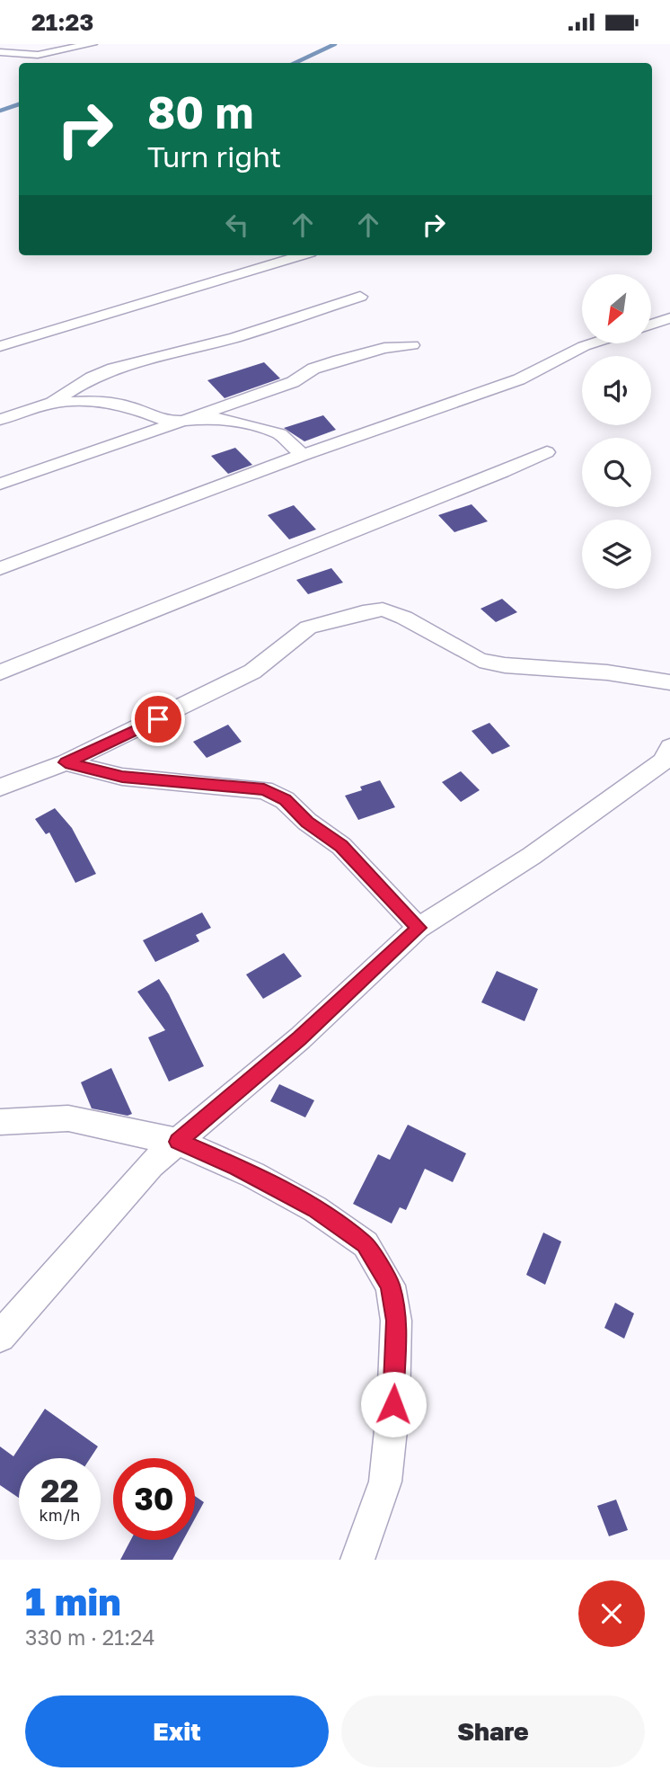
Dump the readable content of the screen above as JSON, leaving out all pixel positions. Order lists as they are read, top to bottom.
{
  "north": "bottom left",
  "page": {
    "status": "21:23",
    "turn": ["80 m", "Turn right"],
    "speed": "22 km/h",
    "limit": "30",
    "heading": ["1 min", "330 m · 21:24"],
    "buttons": ["Exit", "Share"]
  }
}
